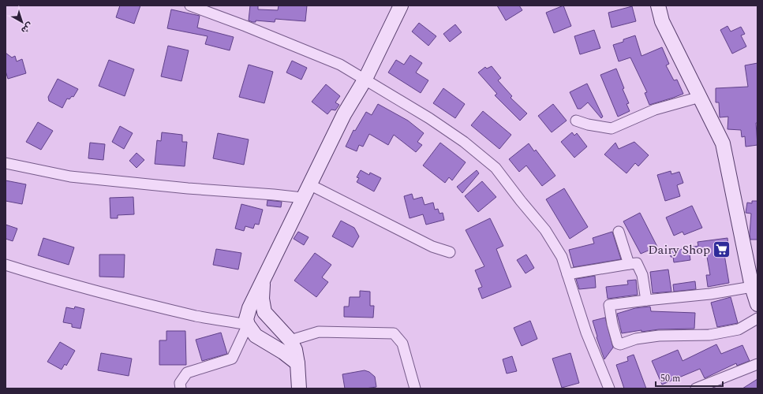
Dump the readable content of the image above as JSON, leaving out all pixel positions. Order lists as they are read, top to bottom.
{
  "places": {
    "supermarket": ["Dairy Shop"]
  },
  "scale_bar": "50 m",
  "north": "bottom right"
}
